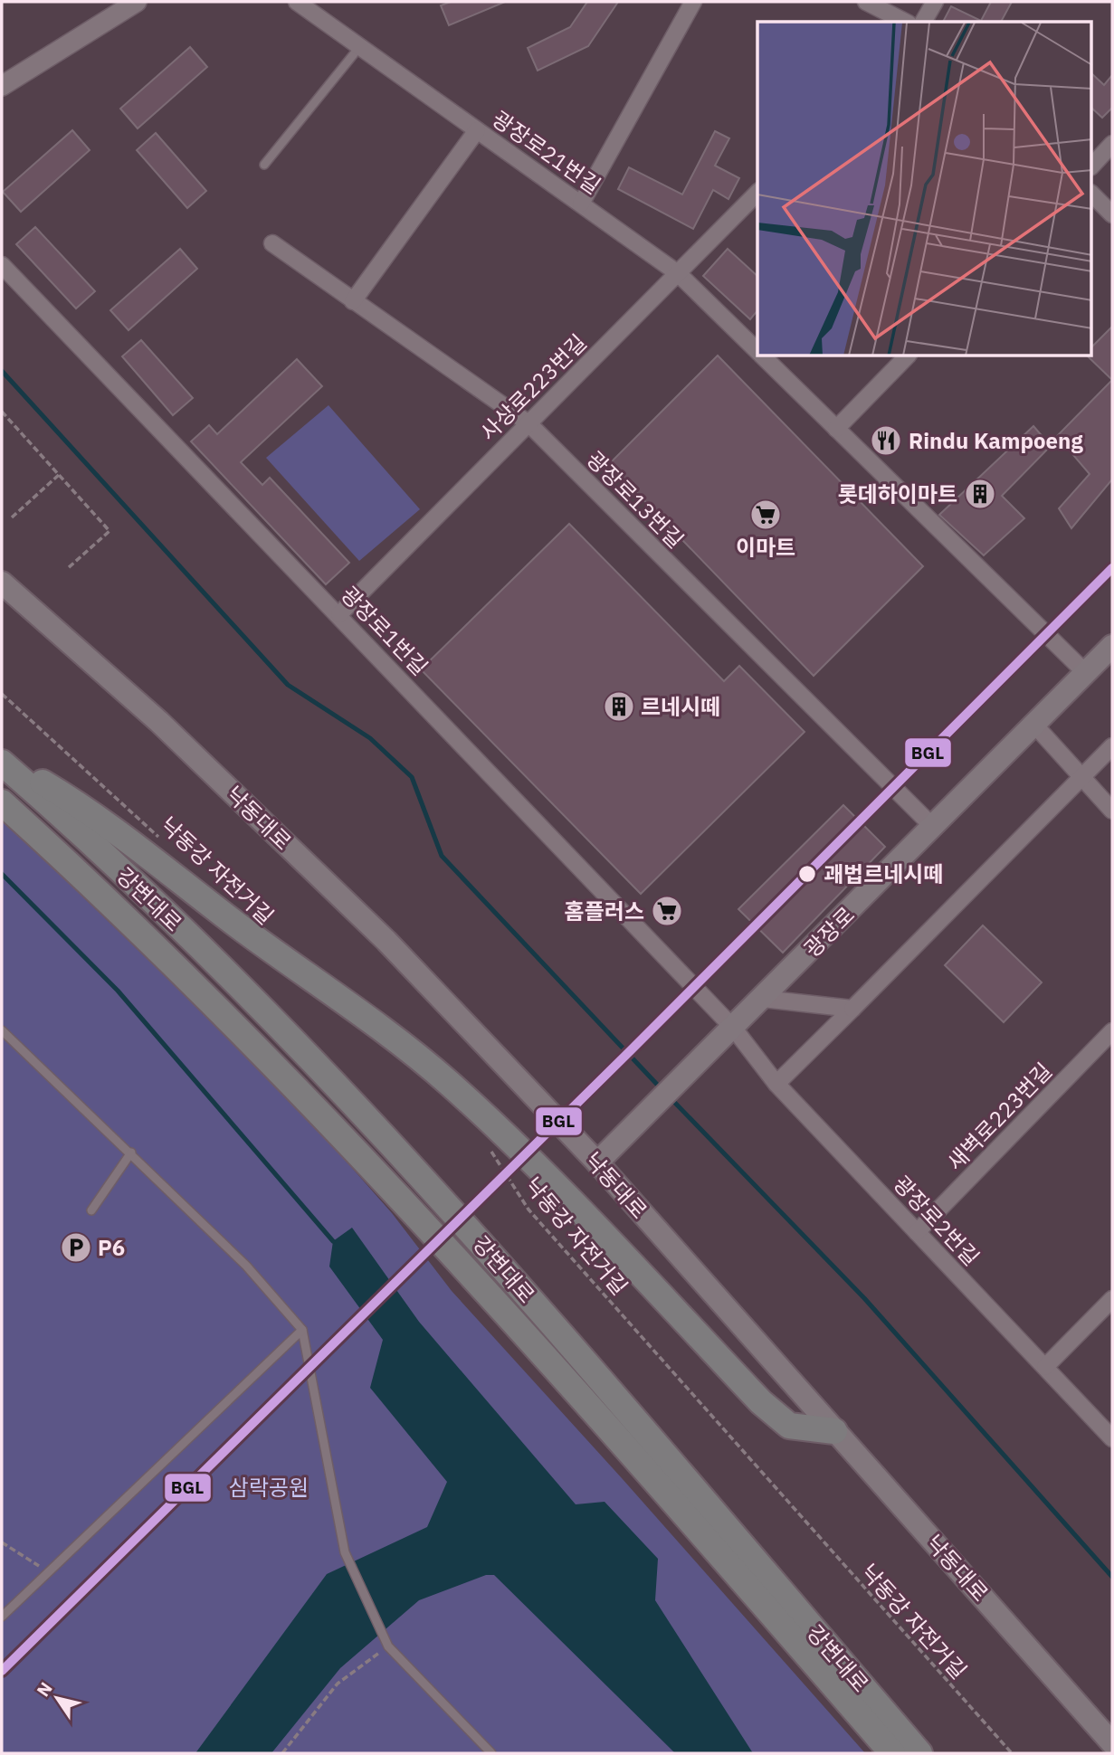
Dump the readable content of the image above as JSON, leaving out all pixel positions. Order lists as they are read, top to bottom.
{
  "streets": {
    "highway": ["강변대로"],
    "main road": ["낙동대로", "광장로"],
    "street": [
      "광장로21번길",
      "사상로223번길",
      "광장로13번길",
      "광장로1번길",
      "새벽로223번길",
      "광장로2번길"
    ],
    "path": ["낙동강 자전거길"]
  },
  "crossings": [
    ["광장로21번길", "사상로223번길"],
    ["광장로21번길", "광장로"],
    ["사상로223번길", "광장로13번길"],
    ["사상로223번길", "광장로1번길"],
    ["광장로13번길", "광장로"],
    ["광장로1번길", "광장로"],
    ["광장로1번길", "광장로2번길"],
    ["낙동대로", "광장로"],
    ["광장로", "광장로2번길"],
    ["새벽로223번길", "광장로2번길"]
  ],
  "parks": ["삼락공원"],
  "places": {
    "restaurant": ["Rindu Kampoeng"],
    "building": ["롯데하이마트", "르네시떼"],
    "supermarket": ["이마트", "홈플러스"],
    "other": ["괘법르네시떼"],
    "parking": ["P6"]
  },
  "lines": ["transit line BGL"],
  "north": "top left"
}
